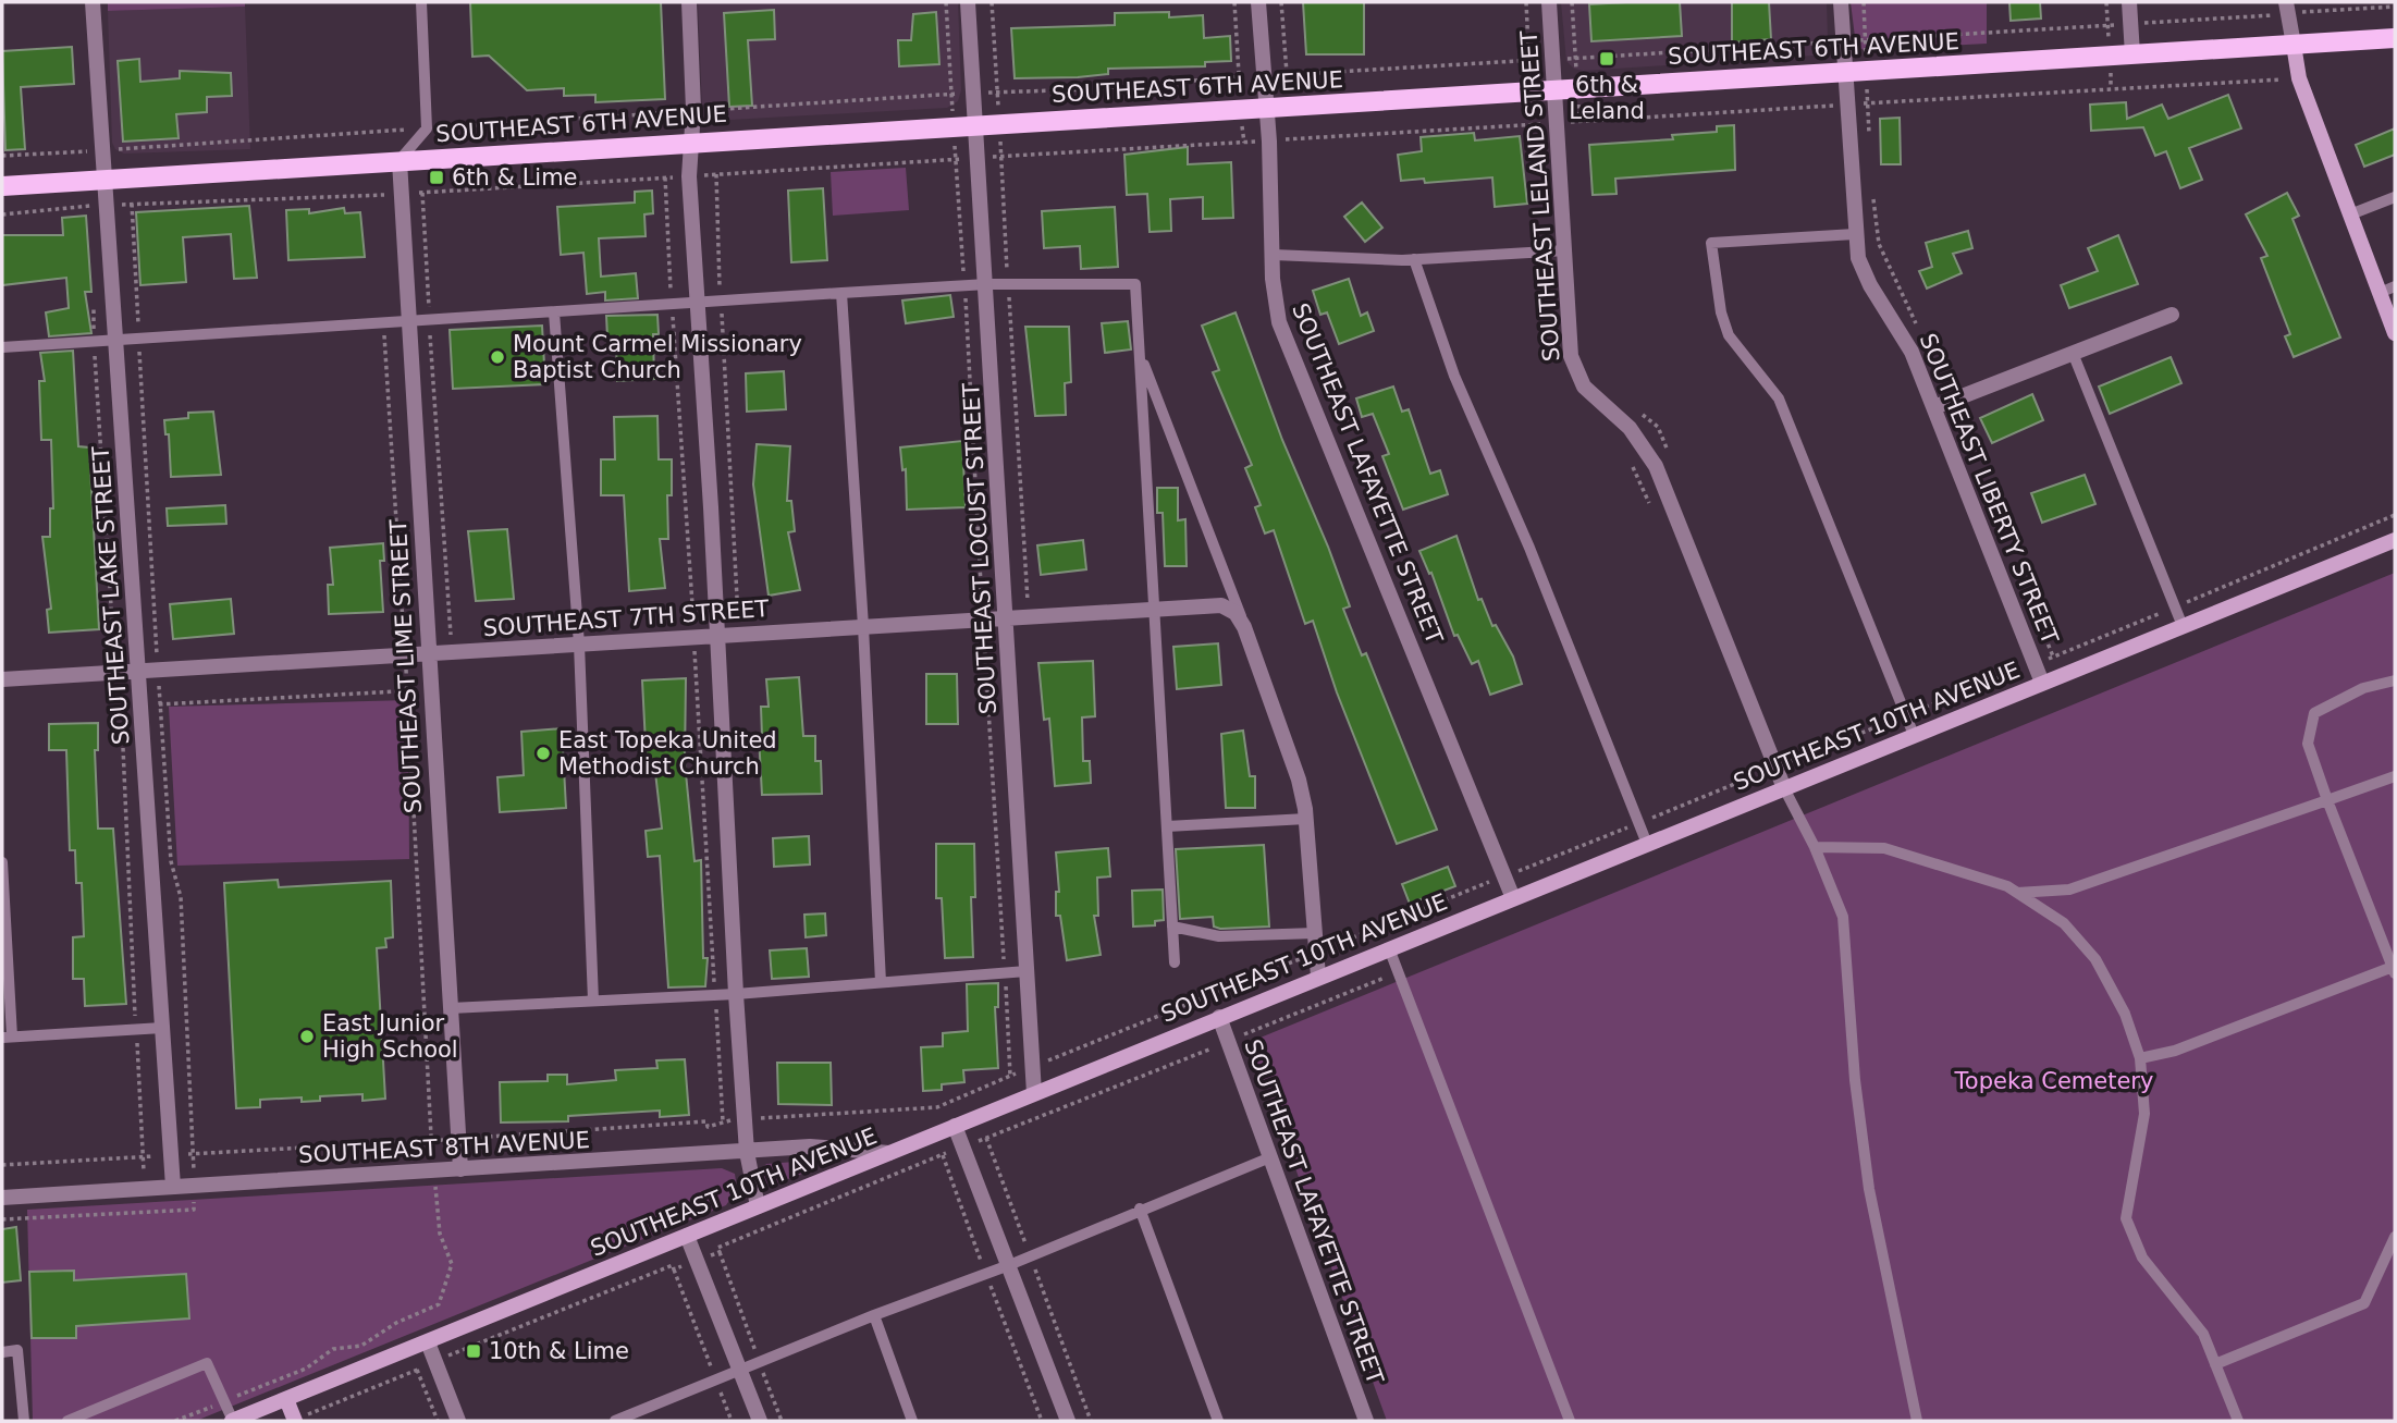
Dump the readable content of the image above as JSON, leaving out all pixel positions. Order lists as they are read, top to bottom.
{
  "streets": {
    "main road": ["SOUTHEAST 6TH AVENUE", "SOUTHEAST 10TH AVENUE"],
    "street": [
      "SOUTHEAST LELAND STREET",
      "SOUTHEAST LAFAYETTE STREET",
      "SOUTHEAST LIBERTY STREET",
      "SOUTHEAST LOCUST STREET",
      "SOUTHEAST LAKE STREET",
      "SOUTHEAST 7TH STREET",
      "SOUTHEAST LIME STREET",
      "SOUTHEAST 8TH AVENUE"
    ]
  },
  "crossings": [
    ["SOUTHEAST 6TH AVENUE", "SOUTHEAST LELAND STREET"],
    ["SOUTHEAST 6TH AVENUE", "SOUTHEAST LAFAYETTE STREET"],
    ["SOUTHEAST 6TH AVENUE", "SOUTHEAST LIBERTY STREET"],
    ["SOUTHEAST 6TH AVENUE", "SOUTHEAST LOCUST STREET"],
    ["SOUTHEAST 6TH AVENUE", "SOUTHEAST LAKE STREET"],
    ["SOUTHEAST 6TH AVENUE", "SOUTHEAST LIME STREET"],
    ["SOUTHEAST LELAND STREET", "SOUTHEAST 10TH AVENUE"],
    ["SOUTHEAST LAFAYETTE STREET", "SOUTHEAST 10TH AVENUE"],
    ["SOUTHEAST LIBERTY STREET", "SOUTHEAST 10TH AVENUE"],
    ["SOUTHEAST LOCUST STREET", "SOUTHEAST 7TH STREET"],
    ["SOUTHEAST LOCUST STREET", "SOUTHEAST 10TH AVENUE"],
    ["SOUTHEAST LAKE STREET", "SOUTHEAST 7TH STREET"],
    ["SOUTHEAST LAKE STREET", "SOUTHEAST 8TH AVENUE"],
    ["SOUTHEAST 7TH STREET", "SOUTHEAST LIME STREET"],
    ["SOUTHEAST LIME STREET", "SOUTHEAST 8TH AVENUE"],
    ["SOUTHEAST 10TH AVENUE", "SOUTHEAST 8TH AVENUE"]
  ],
  "parks": ["Topeka Cemetery"],
  "places": {
    "transit": ["6th & Leland", "6th & Lime", "10th & Lime"],
    "other": ["Mount Carmel Missionary Baptist Church", "East Topeka United Methodist Church", "East Junior High School"]
  }
}
